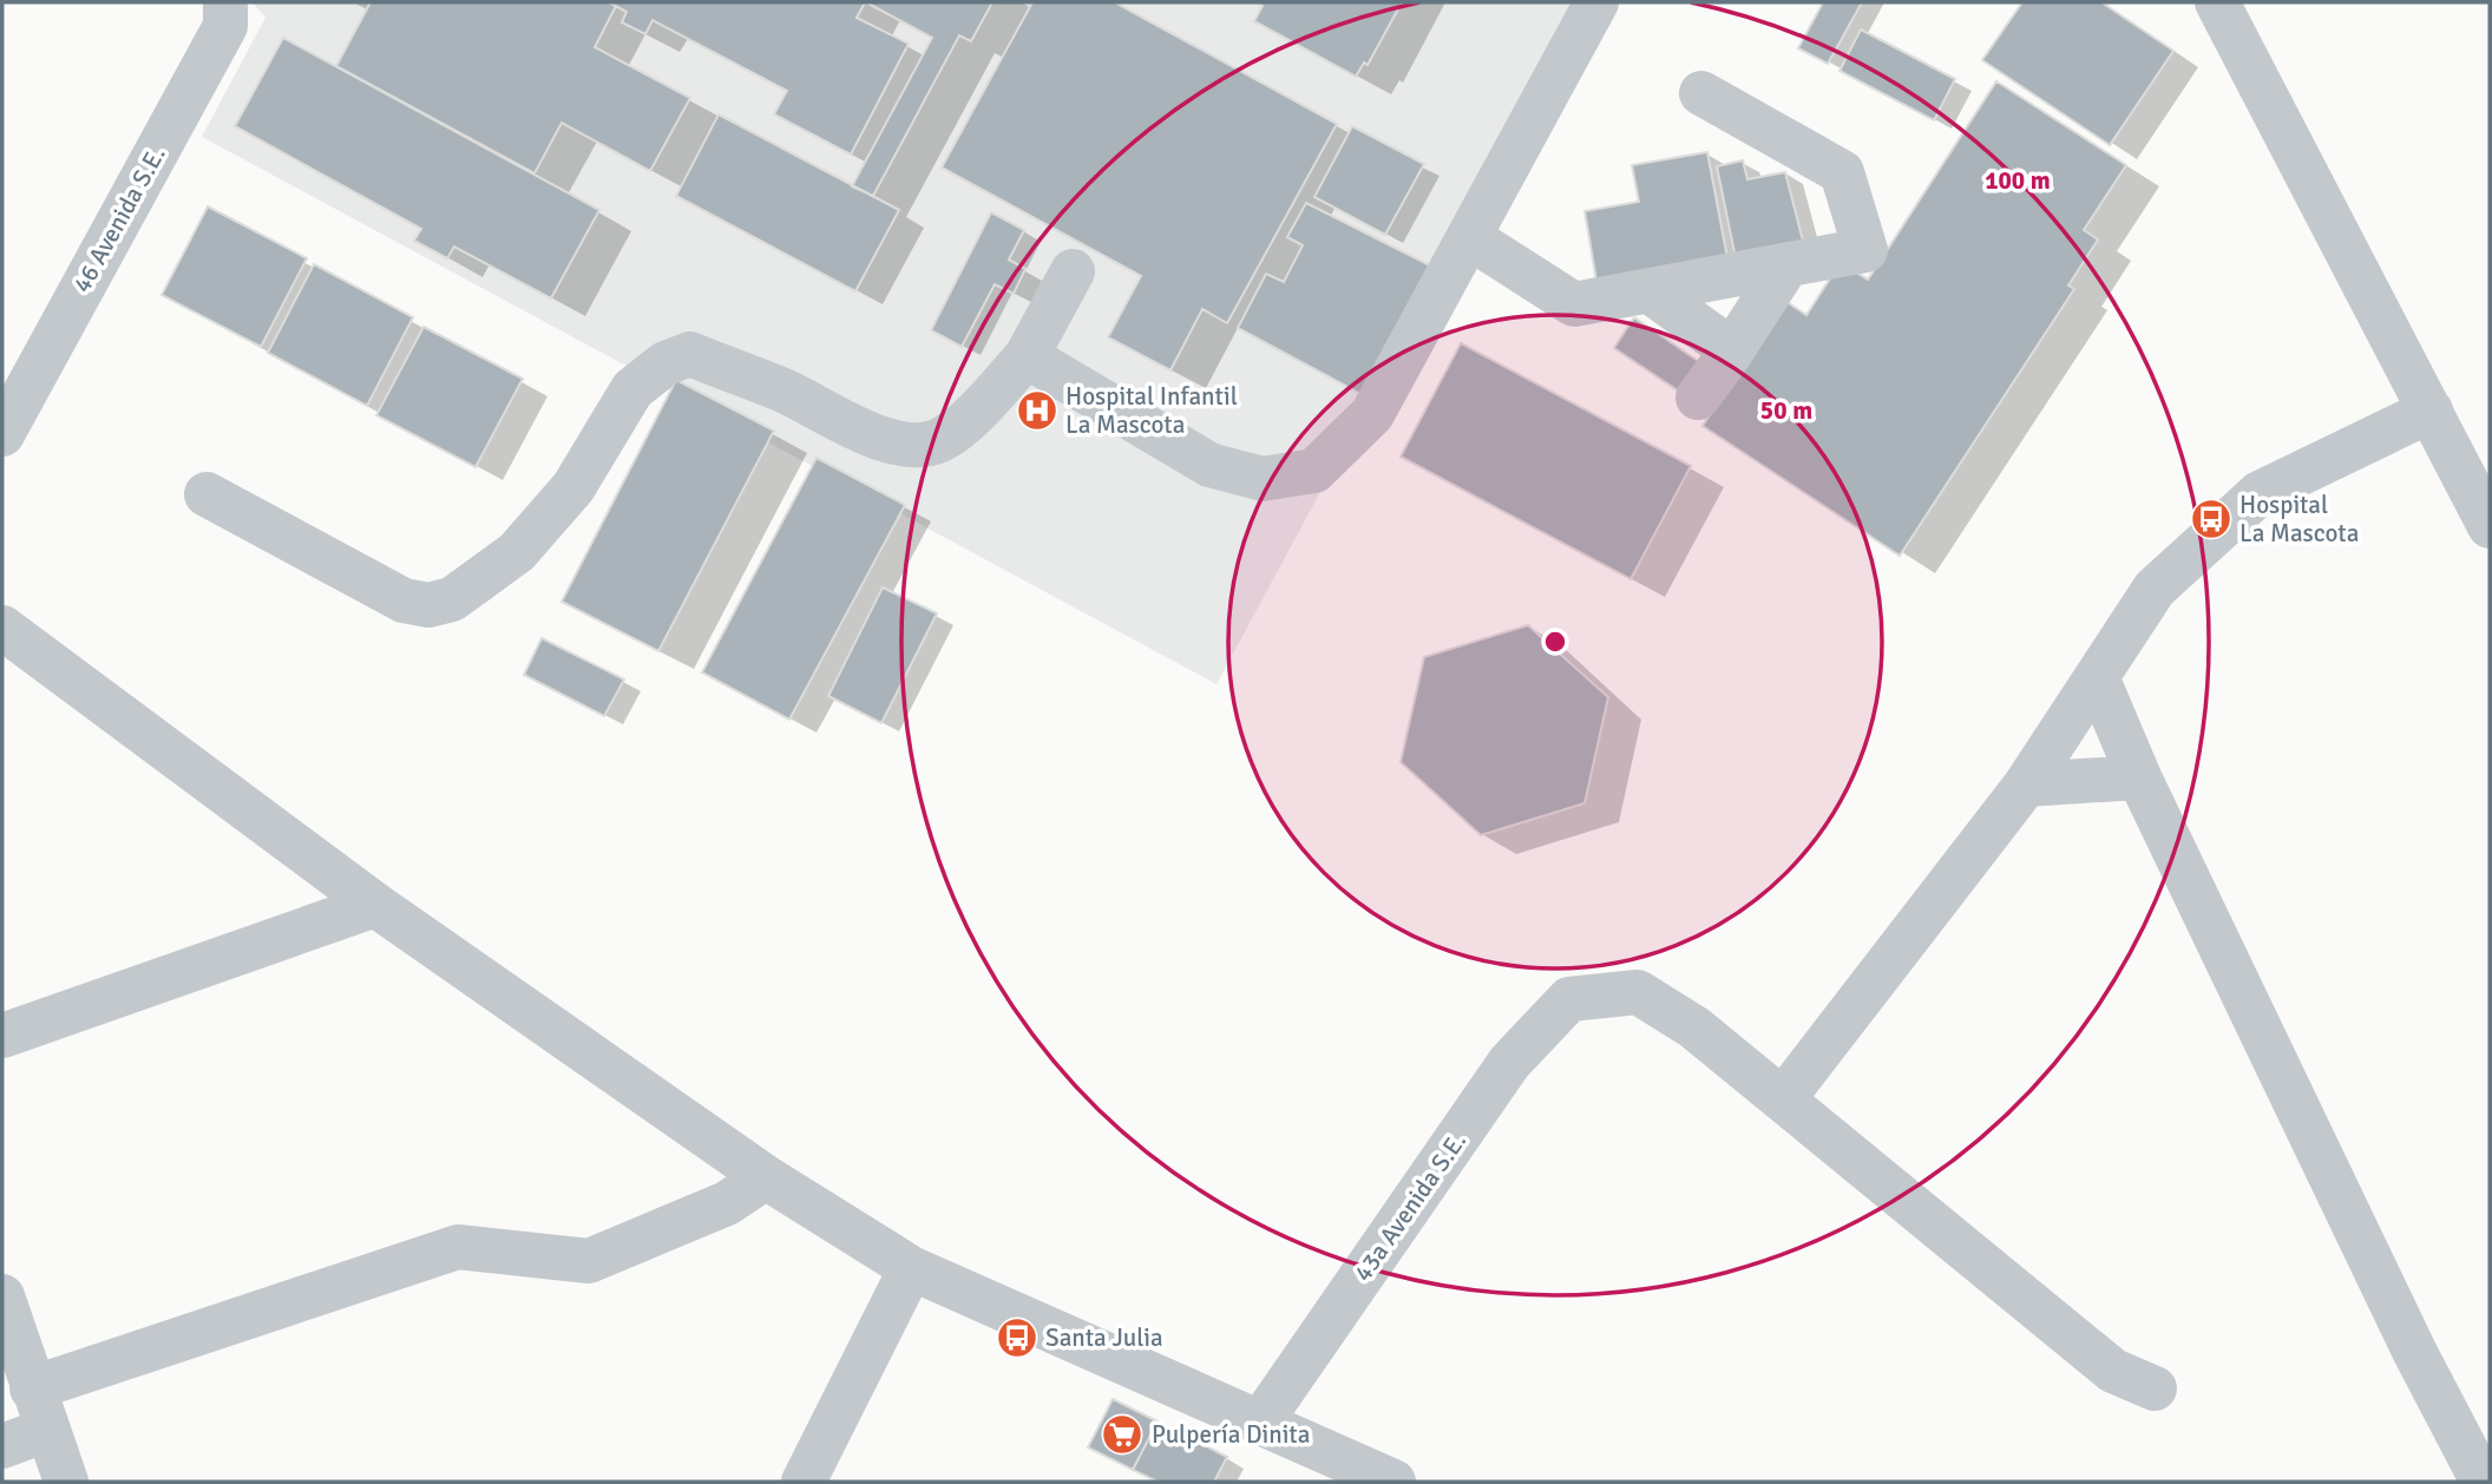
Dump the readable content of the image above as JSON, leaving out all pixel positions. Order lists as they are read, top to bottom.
{
  "streets": {
    "street": ["46 Avenida S.E.", "43a Avenida S.E."]
  },
  "places": {
    "hospital": ["Hospital Infantil La Mascota"],
    "bus stop": ["Hospital La Mascota", "Santa Julia"],
    "supermarket": ["Pulpería Dinita"]
  },
  "rings": ["100 m", "50 m"]
}
